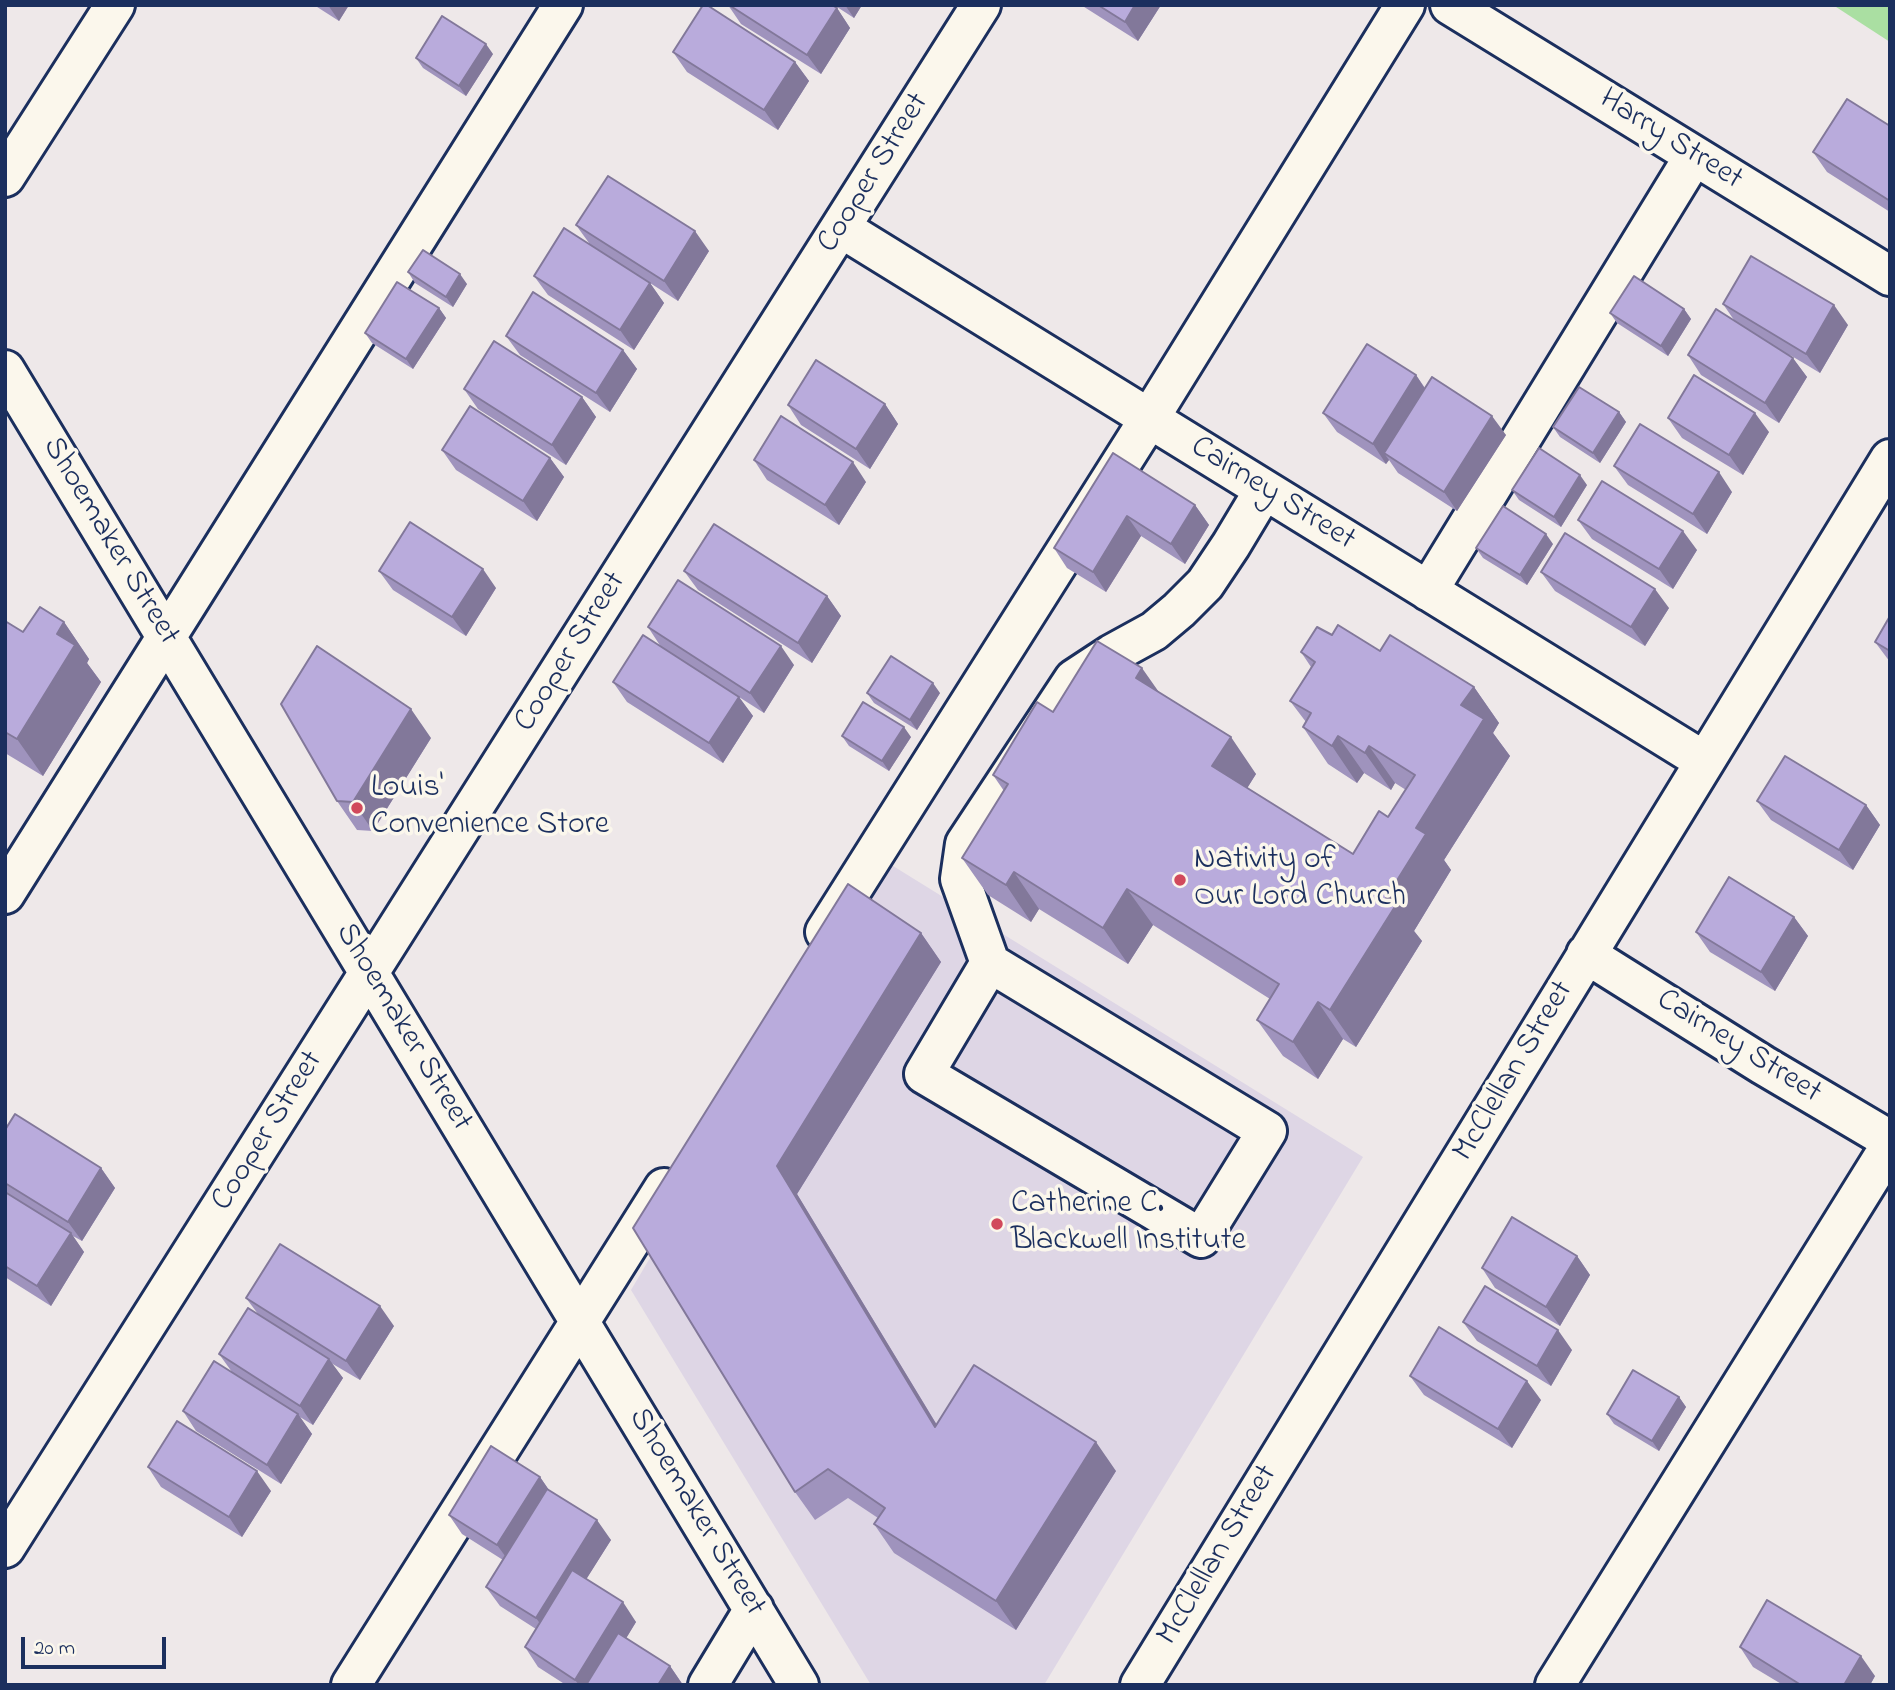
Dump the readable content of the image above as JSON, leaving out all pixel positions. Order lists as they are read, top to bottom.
{
  "streets": {
    "street": [
      "Harry Street",
      "Cooper Street",
      "Cairney Street",
      "Shoemaker Street",
      "McClellan Street"
    ]
  },
  "crossings": [
    ["Cooper Street", "Cairney Street"],
    ["Cooper Street", "Shoemaker Street"],
    ["Cairney Street", "McClellan Street"]
  ],
  "places": ["Louis' Convenience Store", "Nativity of Our Lord Church", "Catherine C. Blackwell Institute"],
  "scale_bar": "20 m"
}
